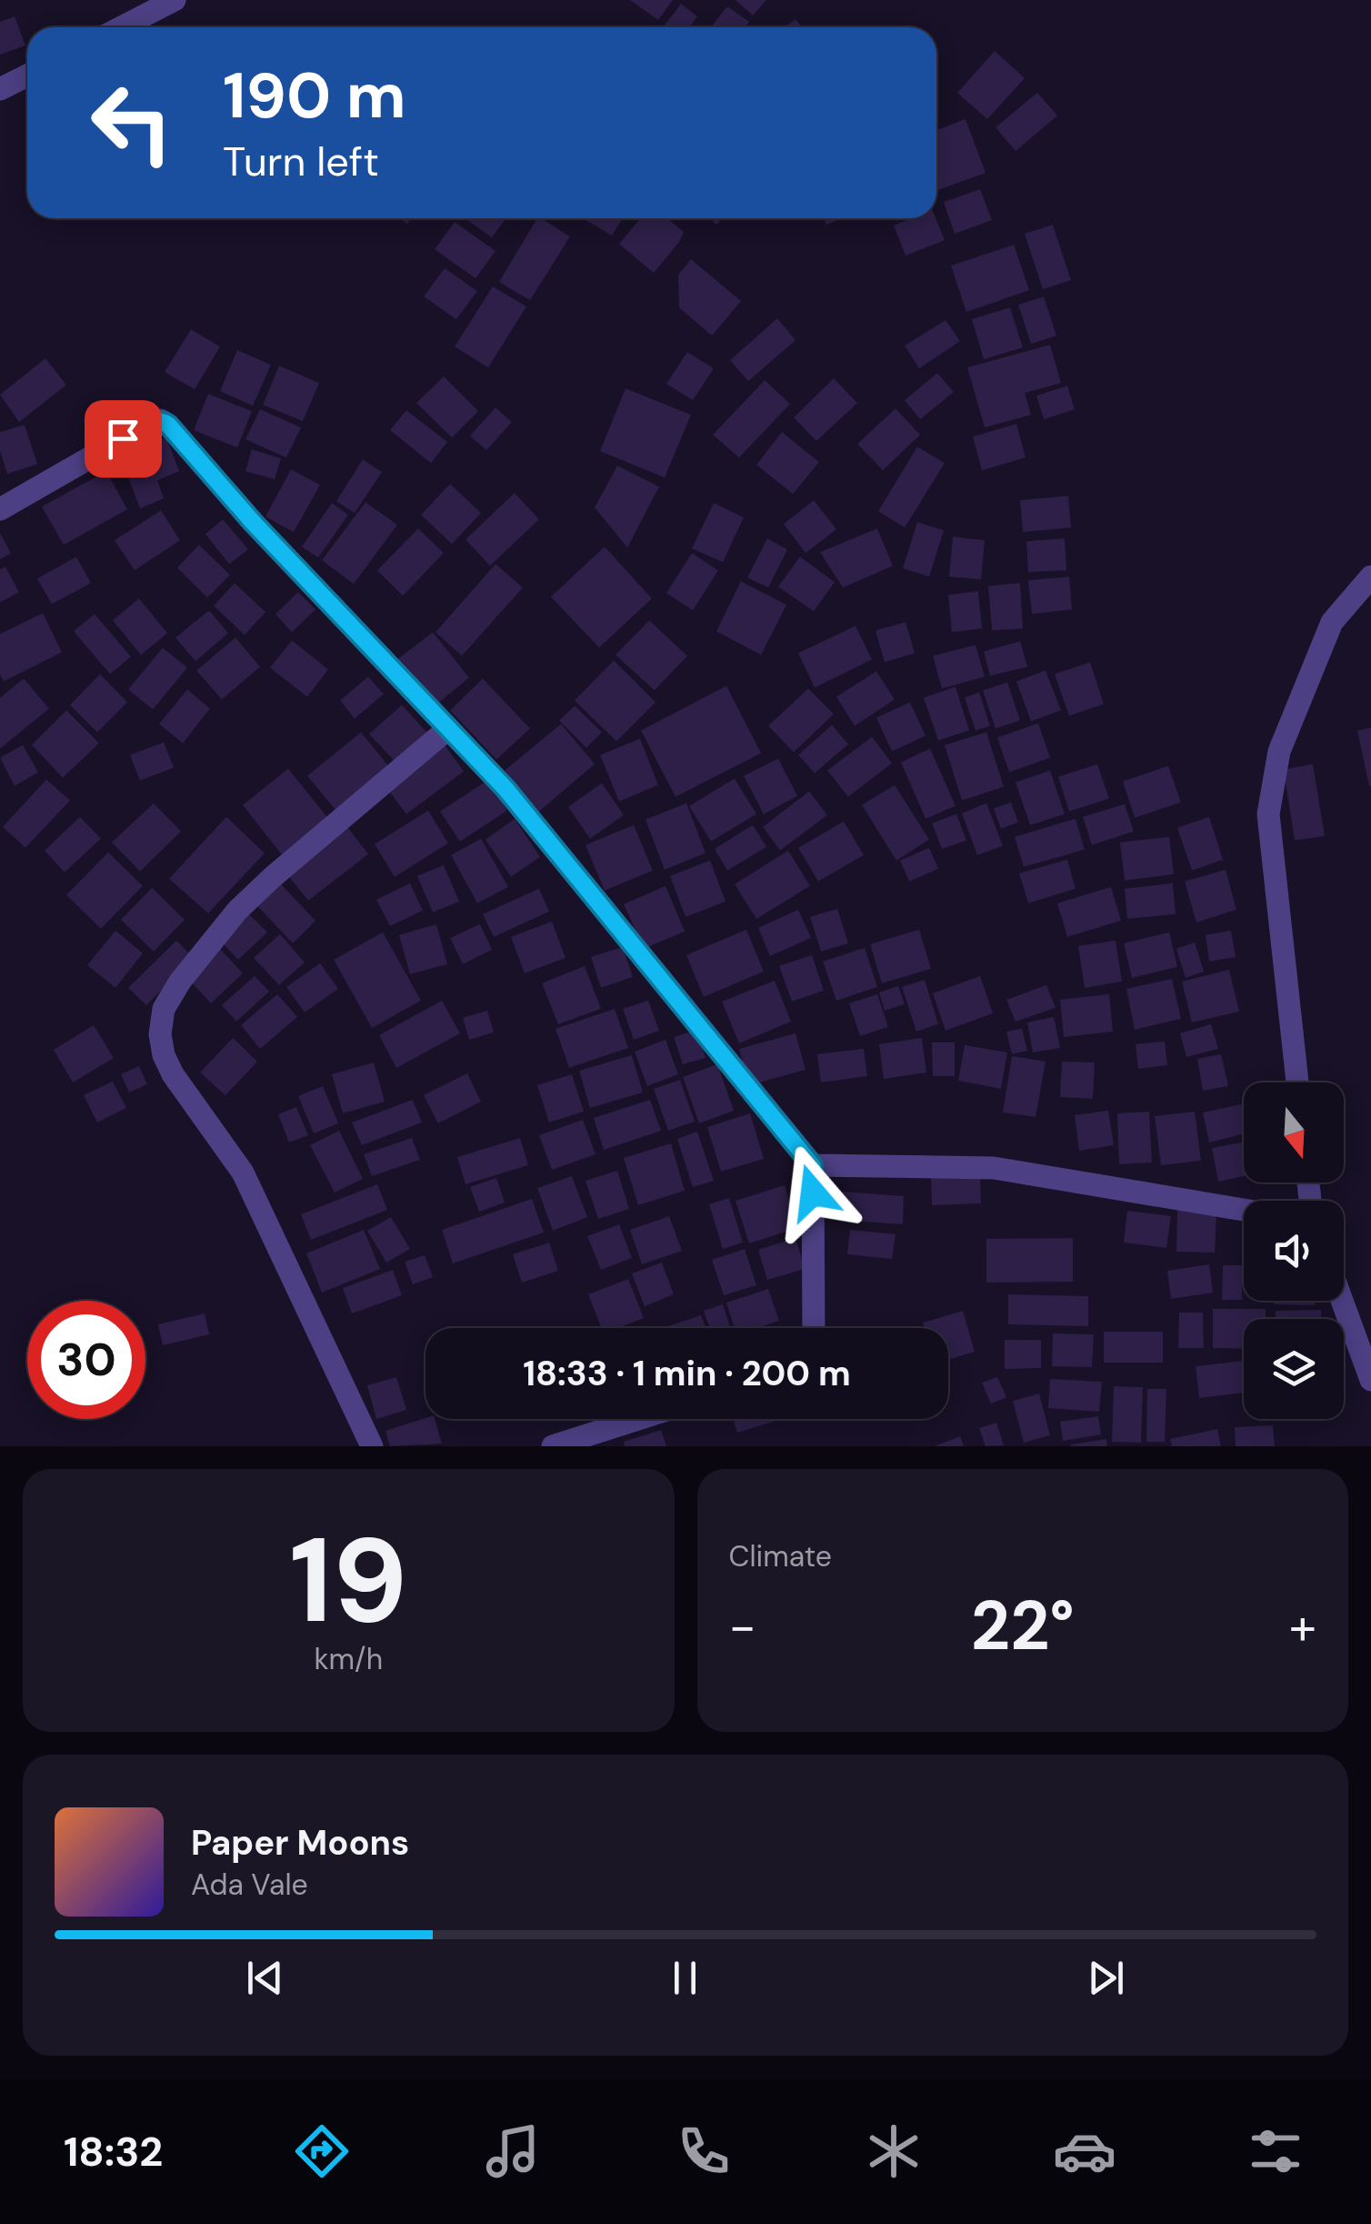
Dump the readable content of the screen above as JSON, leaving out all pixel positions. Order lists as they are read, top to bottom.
{
  "north": "bottom",
  "page": {
    "turn": ["190 m", "Turn left"],
    "limit": "30",
    "trip": "18:33 · 1 min · 200 m",
    "tile": [
      ["19", "km/h"],
      "Climate"
    ],
    "heat": ["−", "22°", "+"],
    "song": ["Paper Moons", "Ada Vale"],
    "tabs": "18:32"
  }
}
